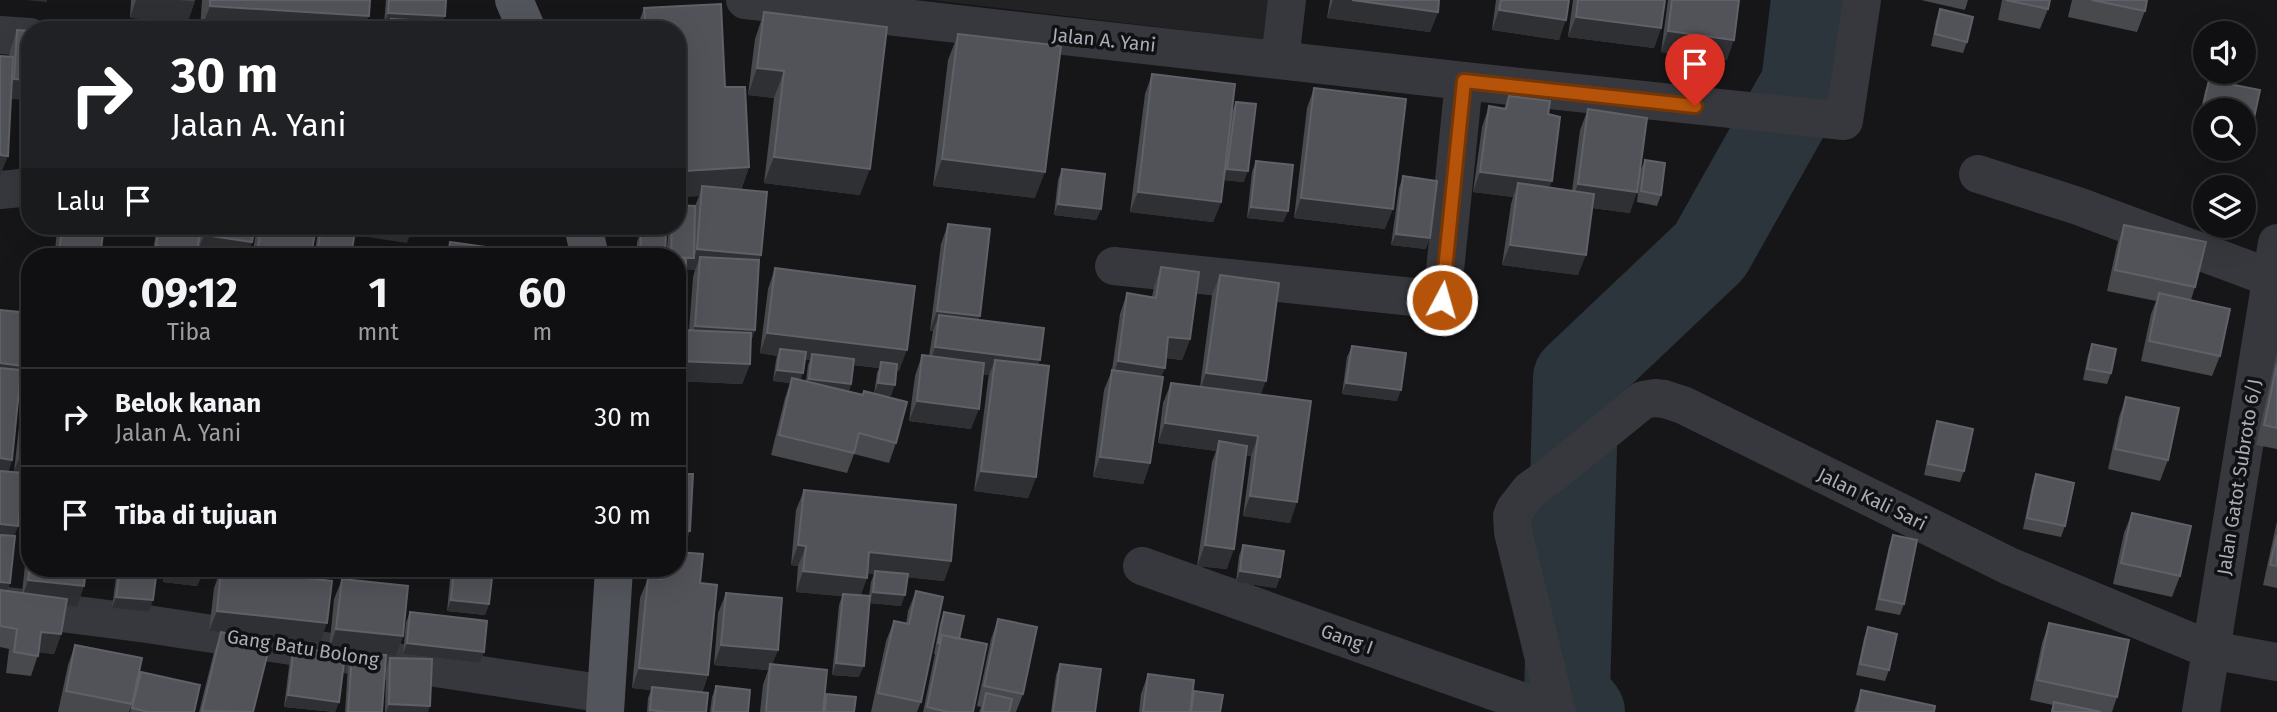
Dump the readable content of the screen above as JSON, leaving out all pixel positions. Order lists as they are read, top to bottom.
{
  "streets": {
    "street": [
      "Jalan A. Yani",
      "Jalan Gatot Subroto 6/J",
      "Jalan Kali Sari",
      "Gang I",
      "Gang Batu Bolong"
    ]
  },
  "crossings": [
    ["Jalan Gatot Subroto 6/J", "Jalan Kali Sari"],
    ["Jalan Kali Sari", "Gang I"]
  ],
  "page": {
    "turn": ["30 m", "Jalan A. Yani"],
    "then": "Lalu",
    "eta": [
      "09:12",
      "Tiba",
      "1",
      "mnt",
      "60",
      "m"
    ],
    "list": [
      {
        "name": "Belok kanan",
        "note": "Jalan A. Yani",
        "value": "30 m"
      },
      {
        "name": "Tiba di tujuan",
        "value": "30 m"
      }
    ]
  }
}
